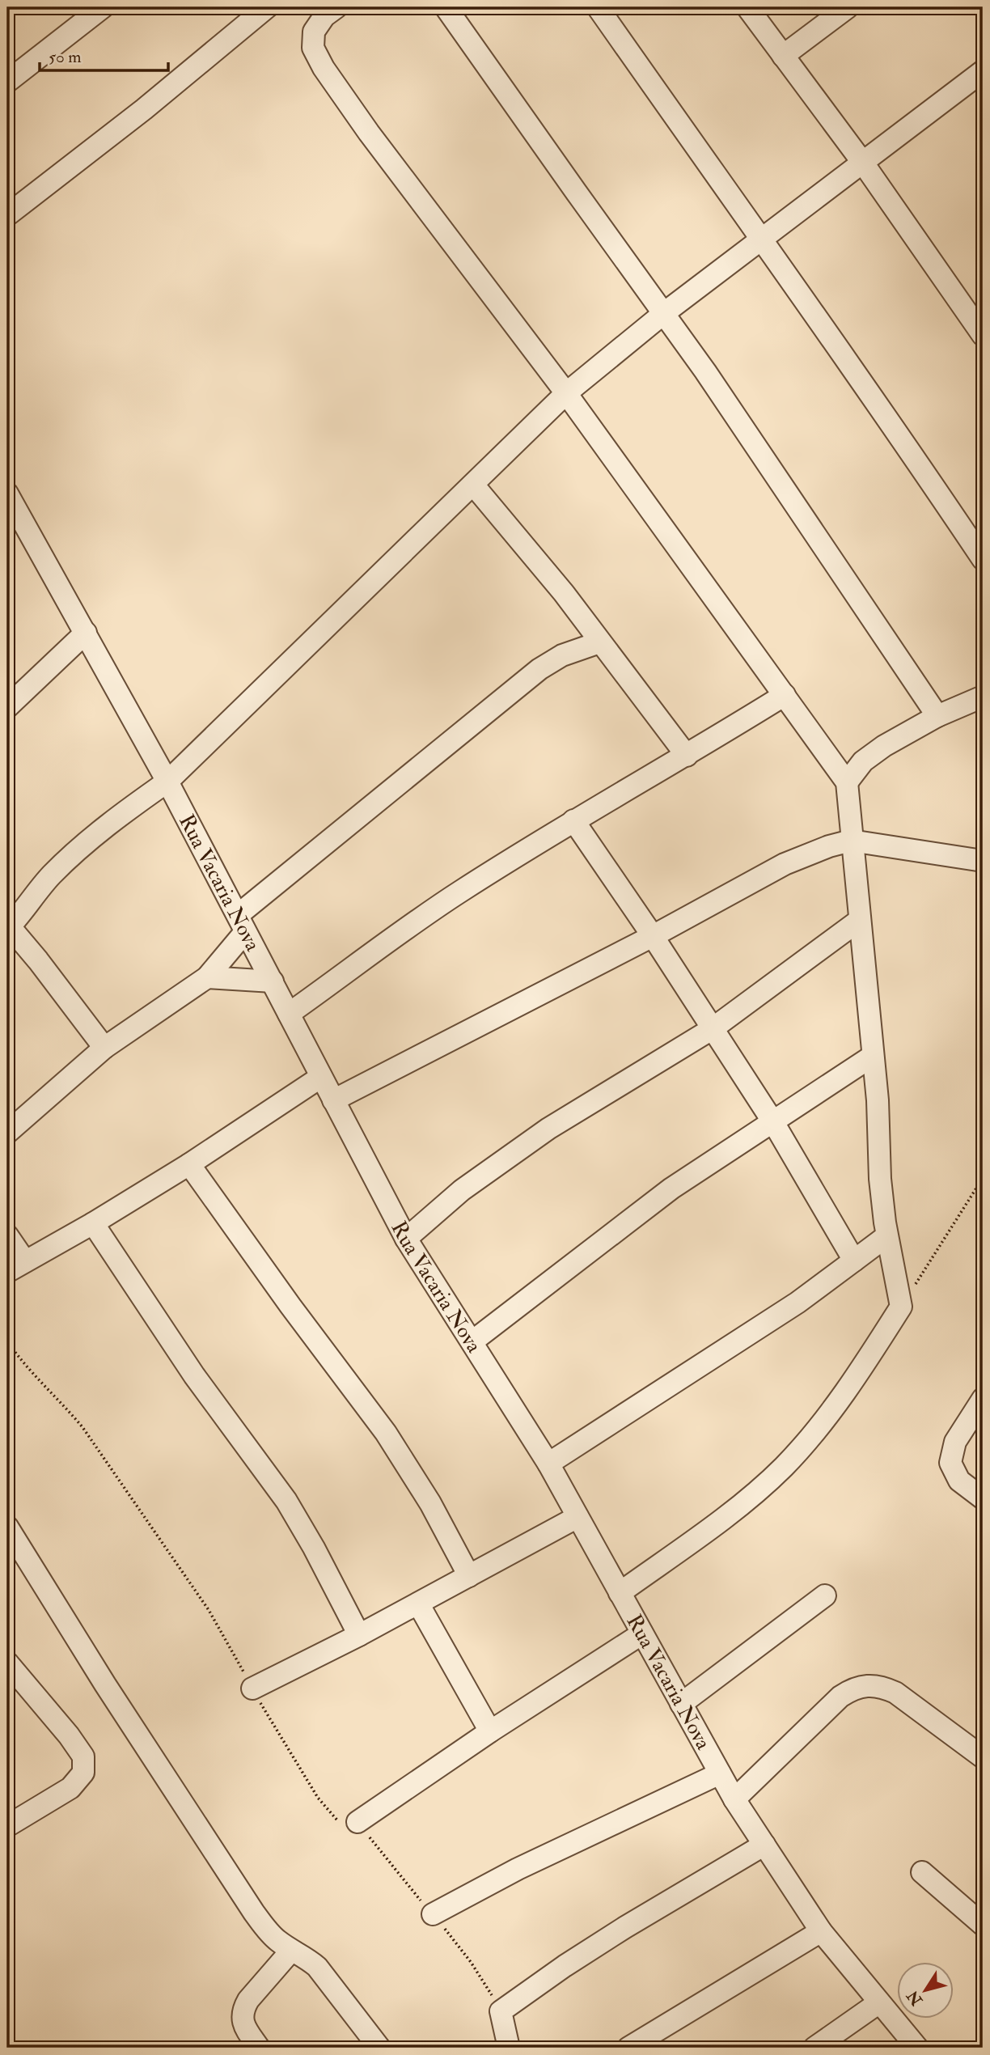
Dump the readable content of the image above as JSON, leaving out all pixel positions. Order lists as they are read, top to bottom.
{
  "streets": {
    "street": ["Rua Vacaria Nova"]
  },
  "scale_bar": "50 m",
  "north": "bottom left"
}
